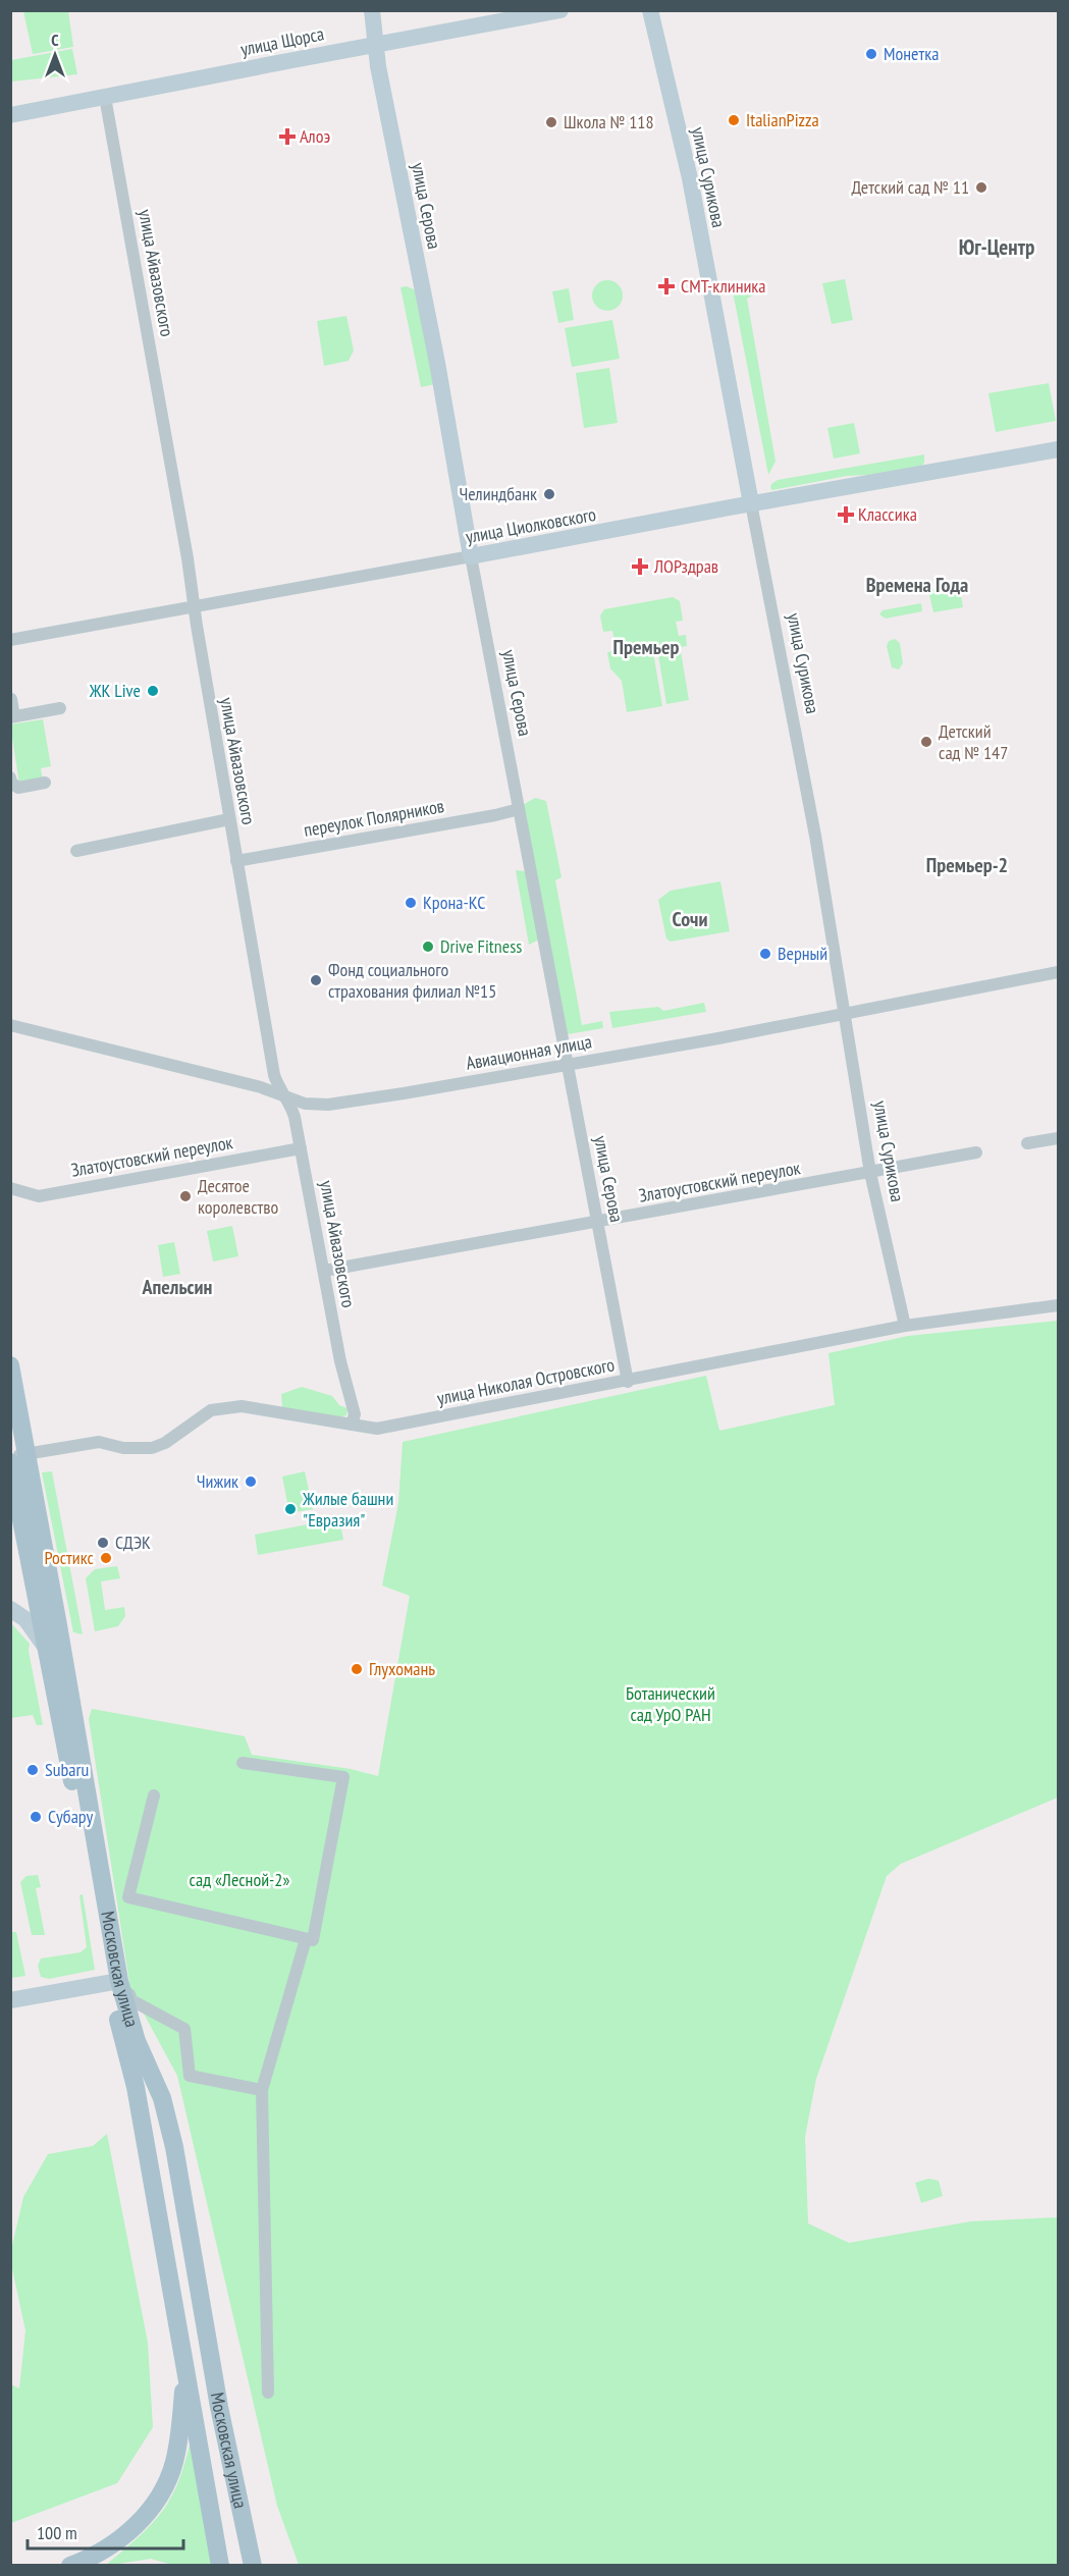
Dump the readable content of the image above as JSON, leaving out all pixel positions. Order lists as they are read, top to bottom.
{
  "streets": {
    "main road": ["Московская улица"],
    "street": [
      "улица Щорса",
      "улица Сурикова",
      "улица Серова",
      "улица Айвазовского",
      "улица Циолковского",
      "переулок Полярников",
      "Авиационная улица",
      "Златоустовский переулок",
      "улица Николая Островского"
    ]
  },
  "crossings": [
    ["улица Щорса", "улица Серова"],
    ["улица Щорса", "улица Айвазовского"],
    ["улица Сурикова", "улица Циолковского"],
    ["улица Сурикова", "Авиационная улица"],
    ["улица Сурикова", "Златоустовский переулок"],
    ["улица Сурикова", "улица Николая Островского"],
    ["улица Серова", "улица Циолковского"],
    ["улица Серова", "переулок Полярников"],
    ["улица Серова", "Авиационная улица"],
    ["улица Серова", "Златоустовский переулок"],
    ["улица Серова", "улица Николая Островского"],
    ["улица Айвазовского", "улица Циолковского"],
    ["улица Айвазовского", "переулок Полярников"],
    ["улица Айвазовского", "Авиационная улица"],
    ["улица Айвазовского", "Златоустовский переулок"],
    ["улица Айвазовского", "улица Николая Островского"],
    ["улица Николая Островского", "Московская улица"]
  ],
  "districts": [
    "Юг-Центр",
    "Времена Года",
    "Премьер",
    "Премьер-2",
    "Сочи",
    "Апельсин"
  ],
  "parks": ["Ботанический сад УрО РАН", "сад «Лесной-2»"],
  "places": {
    "other": [
      "Монетка",
      "ItalianPizza",
      "Школа № 118",
      "Детский сад № 11",
      "Челиндбанк",
      "ЖК Live",
      "Детский сад № 147",
      "Крона-КС",
      "Drive Fitness",
      "Верный",
      "Фонд социального страхования филиал №15",
      "Десятое королевство",
      "Чижик",
      "Жилые башни \"Евразия\"",
      "СДЭК",
      "Ростикс",
      "Глухомань",
      "Subaru",
      "Субару"
    ],
    "health": [
      "Алоэ",
      "СМТ-клиника",
      "Классика",
      "ЛОРздрав"
    ]
  },
  "scale_bar": "100 m",
  "north": "top"
}
